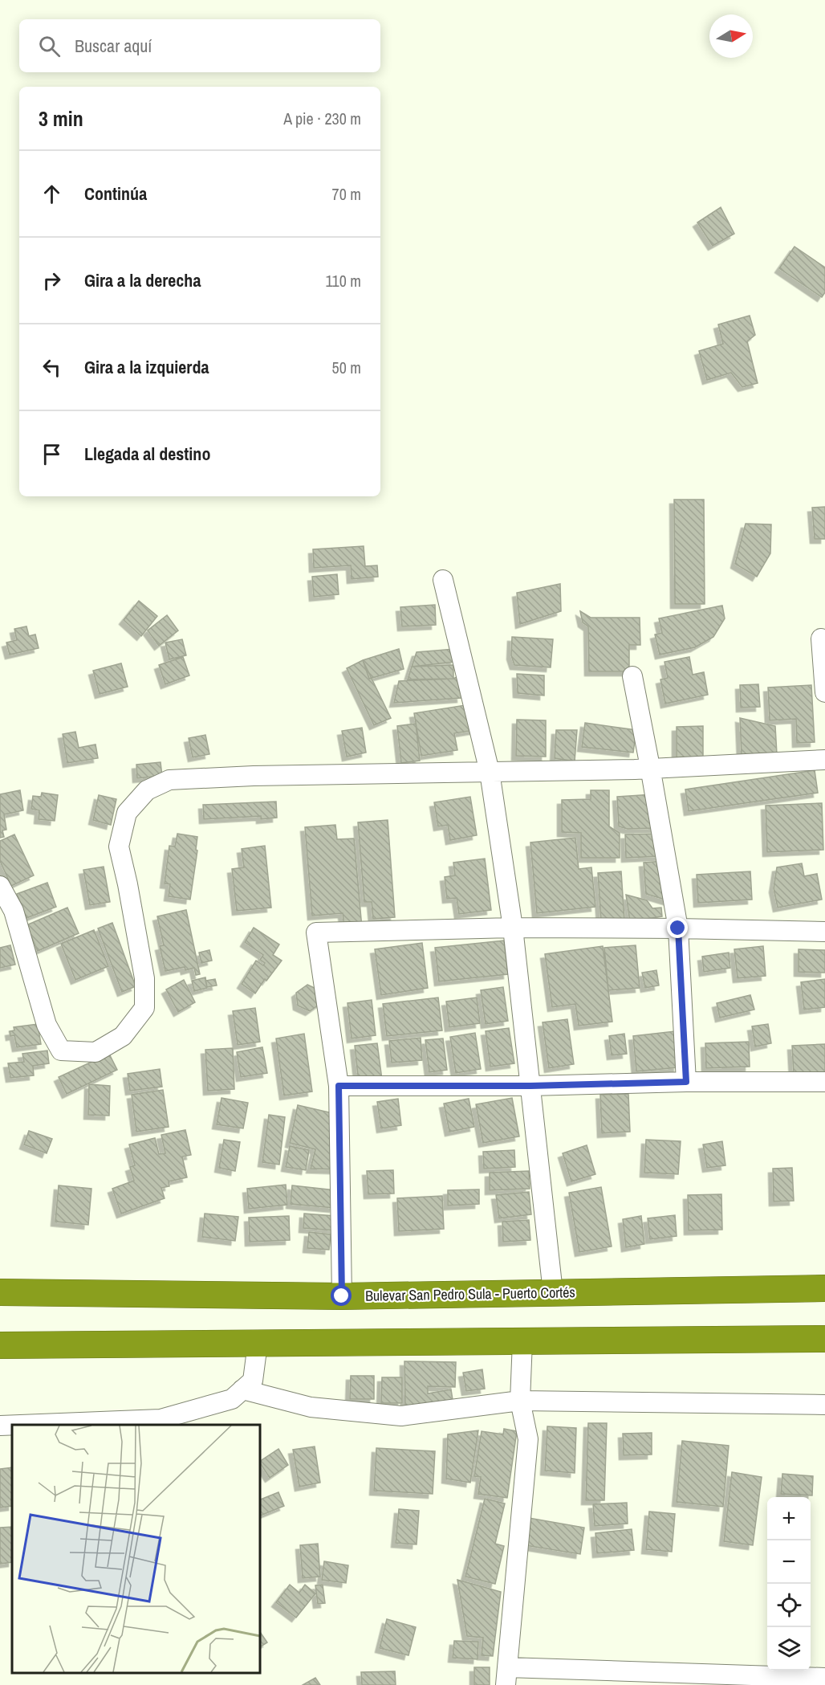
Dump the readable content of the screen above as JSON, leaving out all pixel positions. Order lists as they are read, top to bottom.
{
  "streets": {
    "highway": ["Bulevar San Pedro Sula - Puerto Cortés"]
  },
  "north": "right",
  "page": {
    "search": "Buscar aquí",
    "heading": ["3 min", "A pie · 230 m"],
    "list": [
      ["Continúa", "70 m"],
      ["Gira a la derecha", "110 m"],
      ["Gira a la izquierda", "50 m"],
      "Llegada al destino"
    ],
    "map_buttons": ["+", "−"]
  }
}
